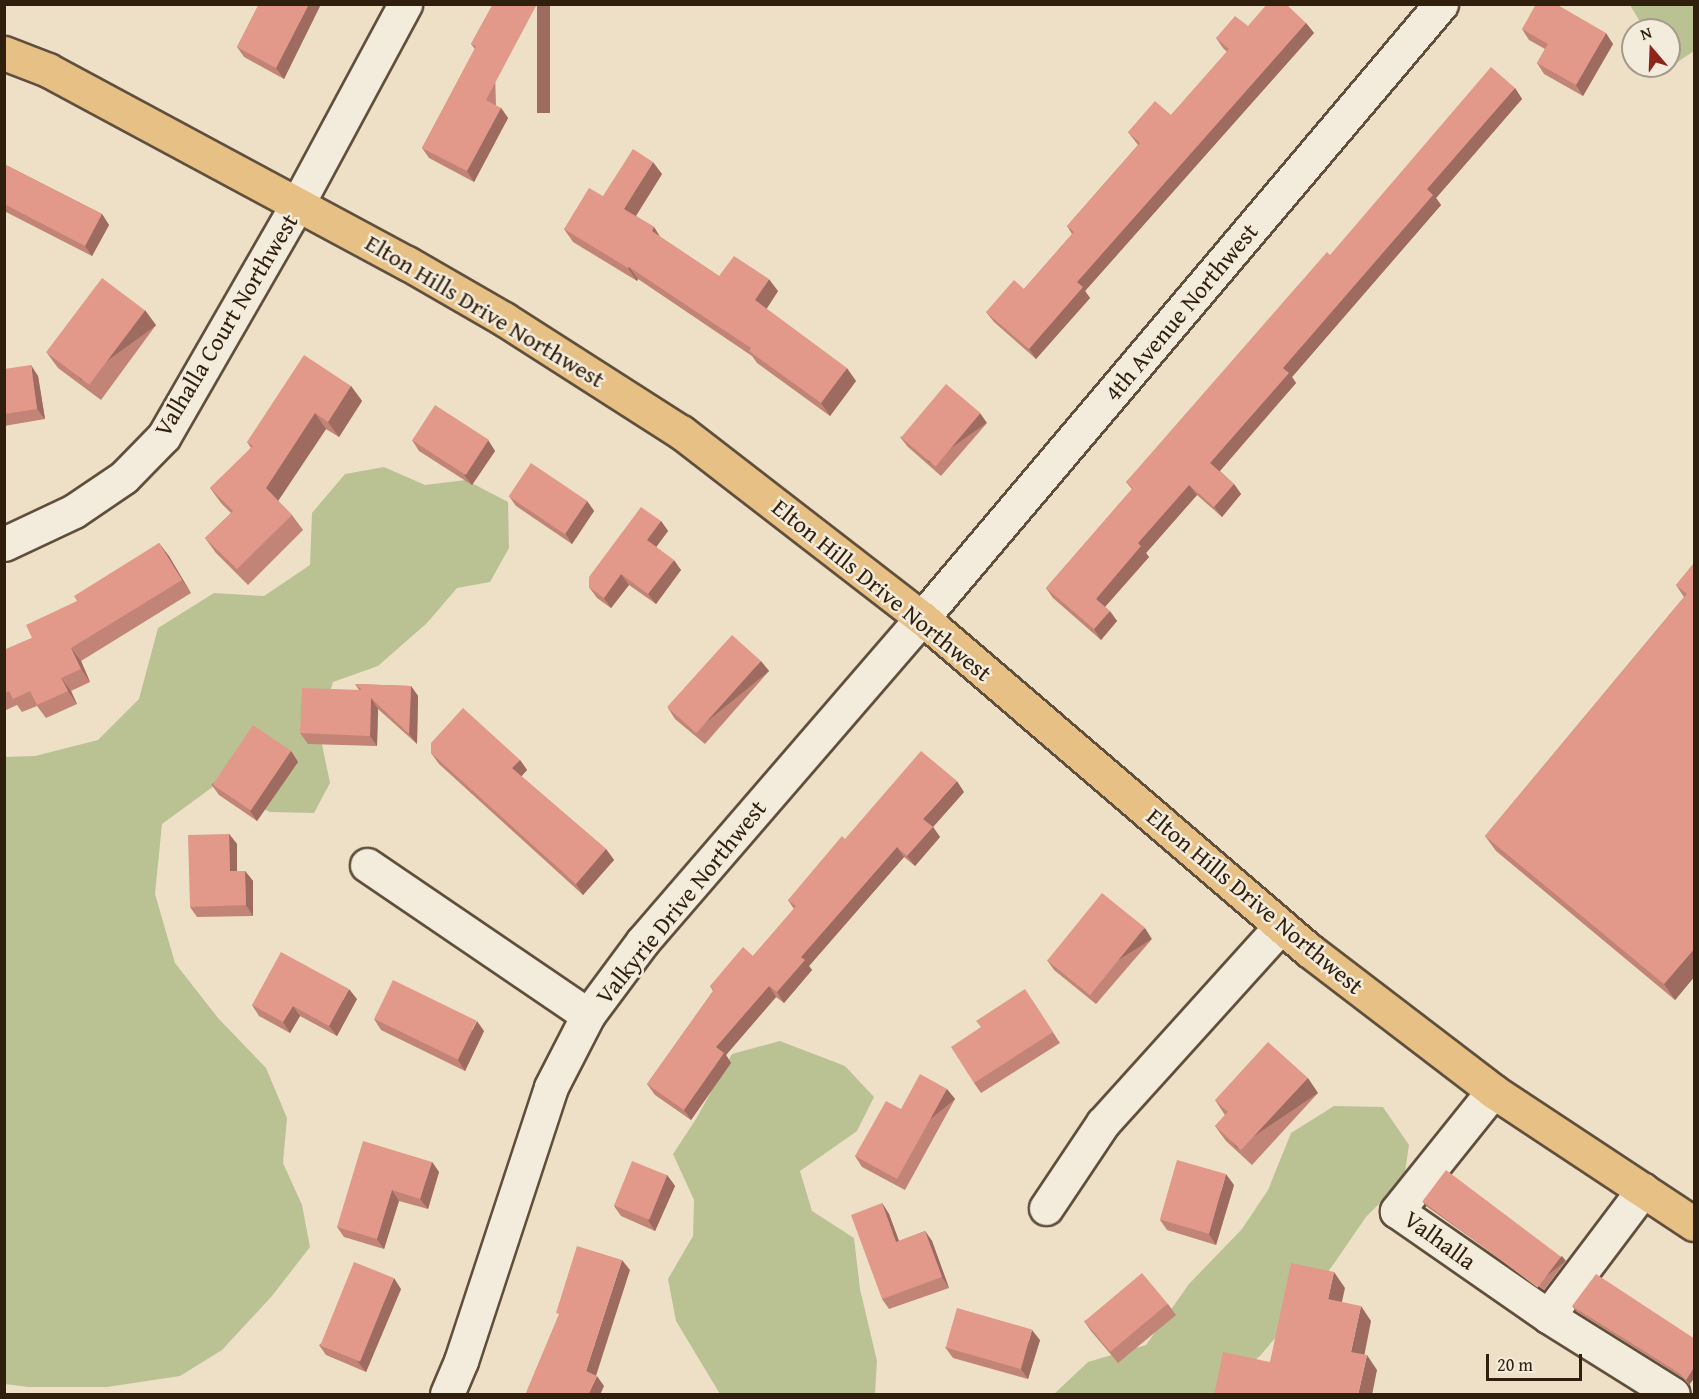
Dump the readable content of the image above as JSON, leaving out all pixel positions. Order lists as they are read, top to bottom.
{
  "streets": {
    "main road": ["Elton Hills Drive Northwest"],
    "street": [
      "4th Avenue Northwest",
      "Valhalla Court Northwest",
      "Valkyrie Drive Northwest",
      "Valhalla"
    ]
  },
  "crossings": [
    ["Elton Hills Drive Northwest", "4th Avenue Northwest"],
    ["Elton Hills Drive Northwest", "Valhalla Court Northwest"],
    ["Elton Hills Drive Northwest", "Valkyrie Drive Northwest"],
    ["Elton Hills Drive Northwest", "Valhalla"],
    ["4th Avenue Northwest", "Valkyrie Drive Northwest"]
  ],
  "scale_bar": "20 m",
  "north": "top"
}
